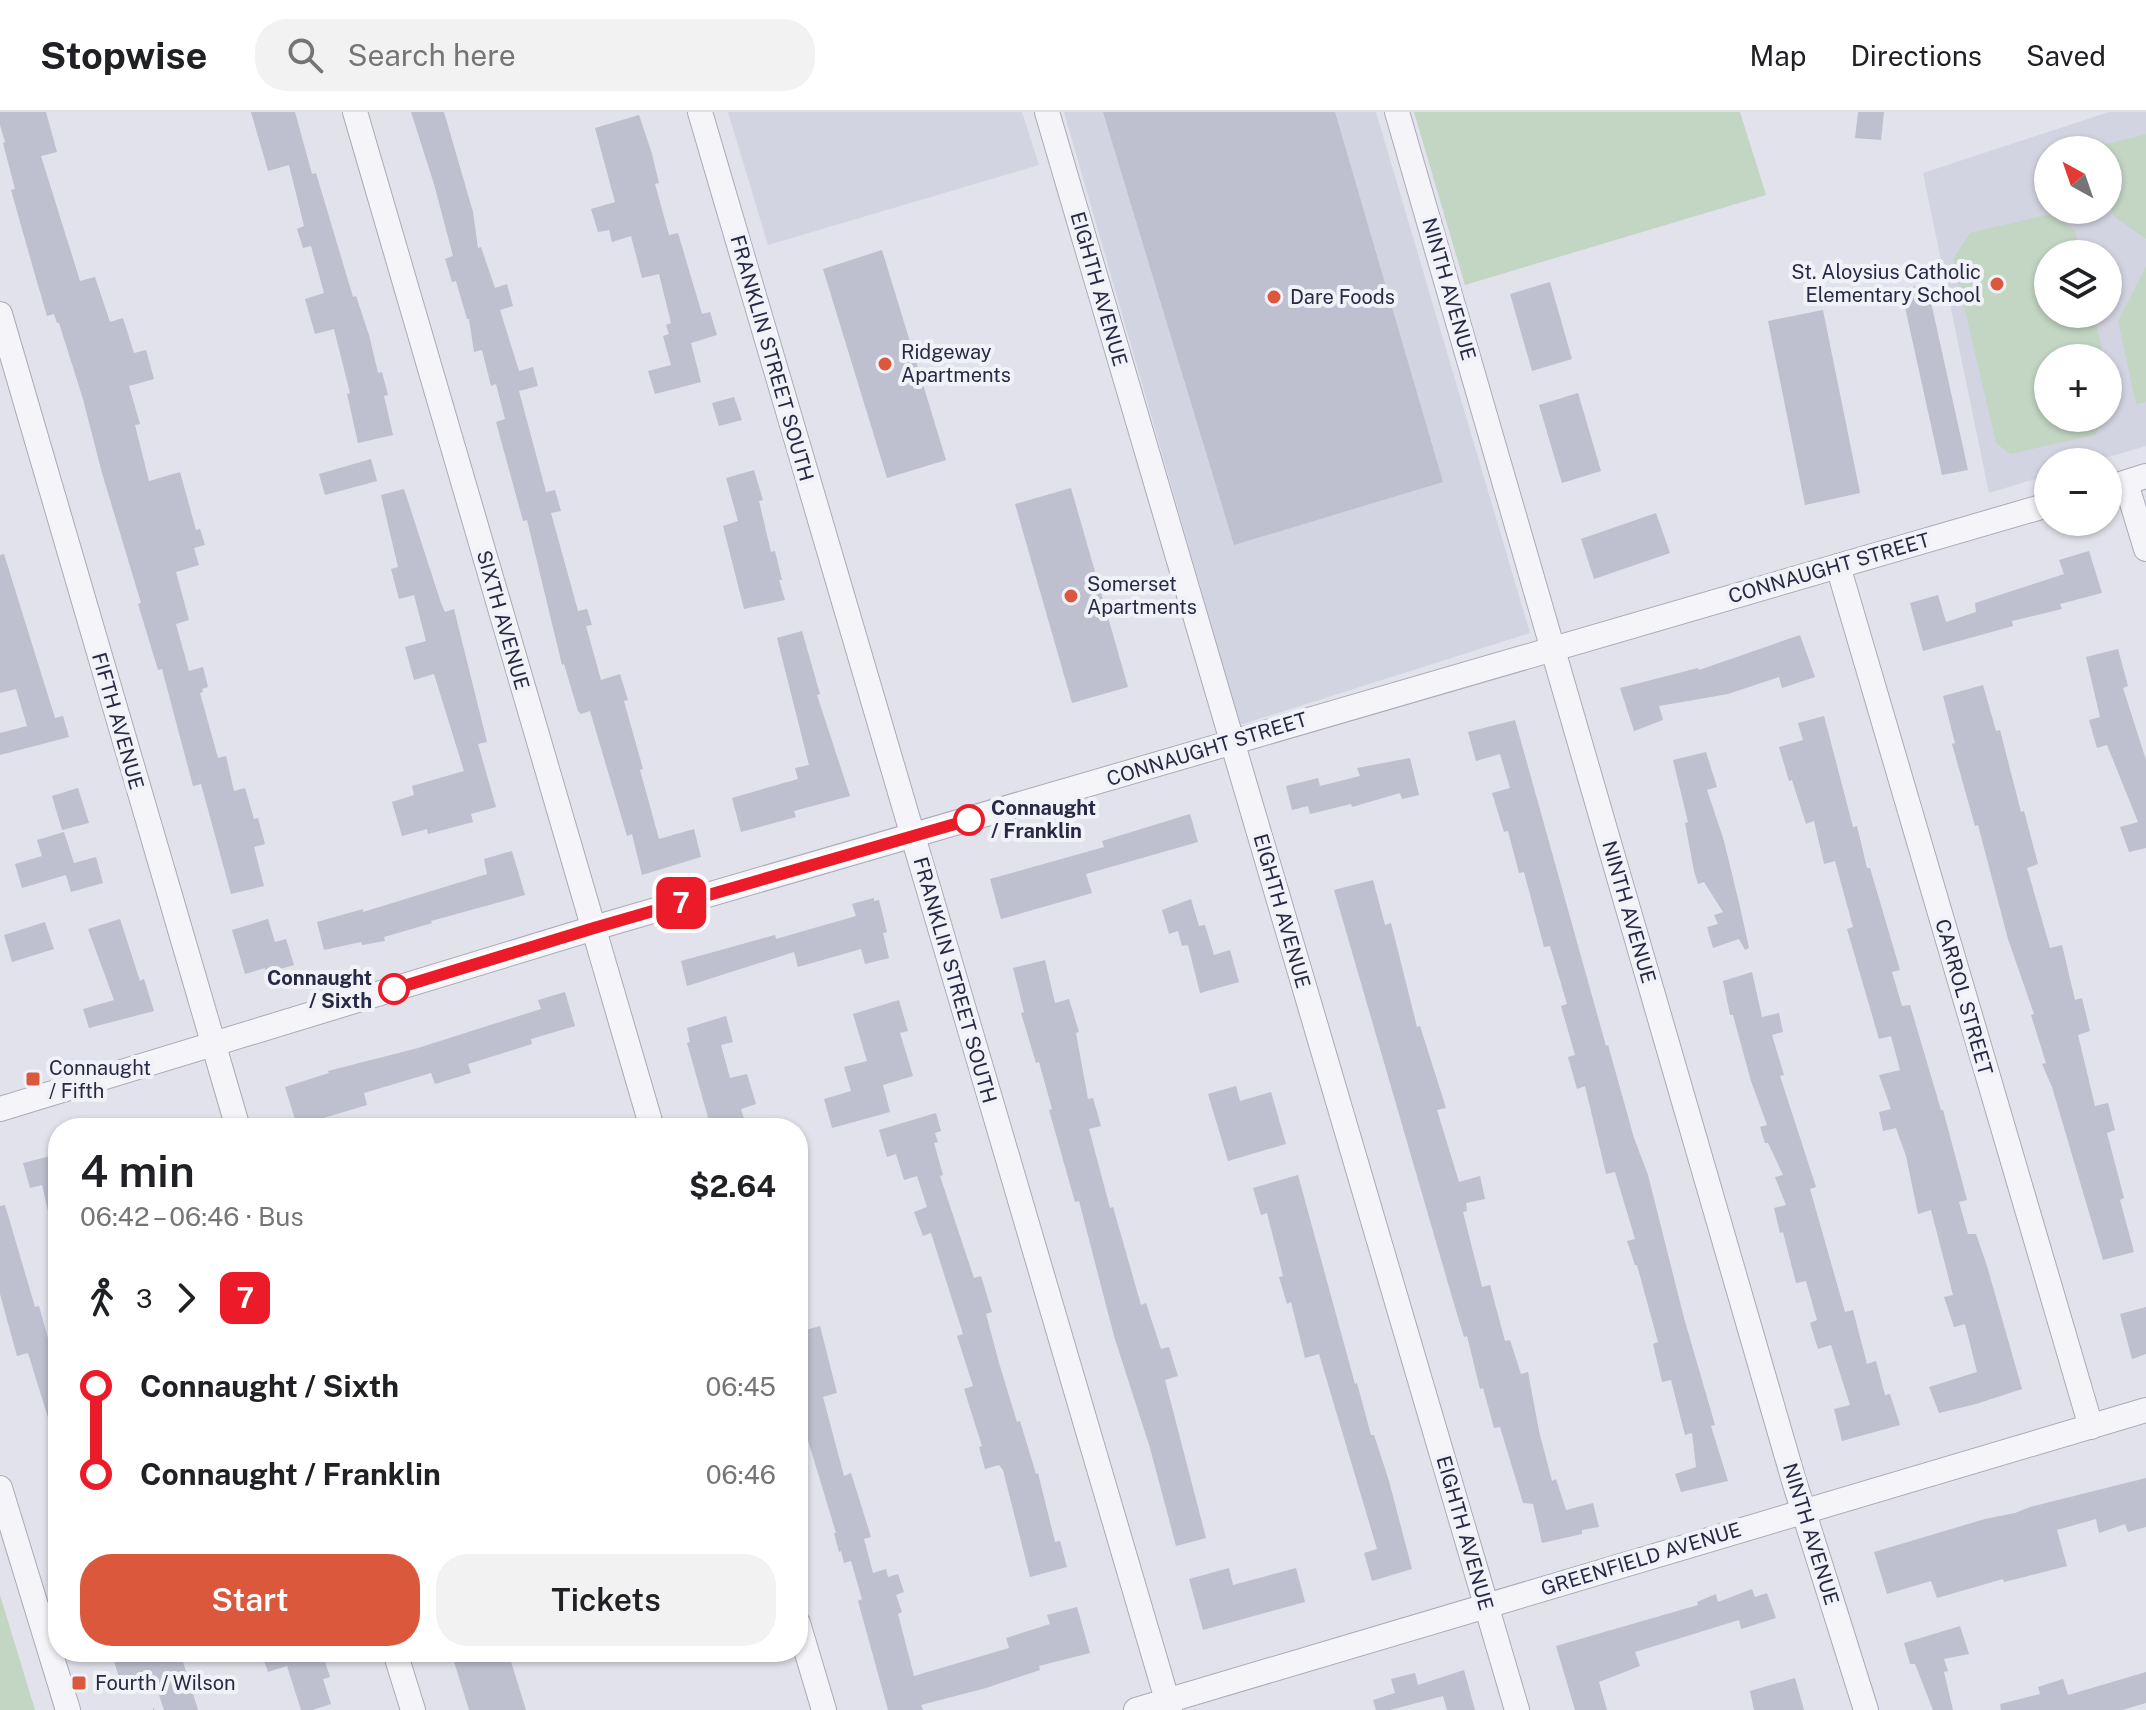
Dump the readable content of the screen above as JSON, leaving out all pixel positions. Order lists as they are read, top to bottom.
{
  "streets": {
    "street": [
      "EIGHTH AVENUE",
      "NINTH AVENUE",
      "FRANKLIN STREET SOUTH",
      "CONNAUGHT STREET",
      "SIXTH AVENUE",
      "FIFTH AVENUE",
      "CARROL STREET",
      "GREENFIELD AVENUE"
    ]
  },
  "crossings": [
    ["EIGHTH AVENUE", "CONNAUGHT STREET"],
    ["EIGHTH AVENUE", "GREENFIELD AVENUE"],
    ["NINTH AVENUE", "CONNAUGHT STREET"],
    ["NINTH AVENUE", "GREENFIELD AVENUE"],
    ["FRANKLIN STREET SOUTH", "CONNAUGHT STREET"],
    ["FRANKLIN STREET SOUTH", "GREENFIELD AVENUE"],
    ["CONNAUGHT STREET", "SIXTH AVENUE"],
    ["CONNAUGHT STREET", "FIFTH AVENUE"],
    ["CONNAUGHT STREET", "CARROL STREET"],
    ["CARROL STREET", "GREENFIELD AVENUE"]
  ],
  "places": {
    "other": [
      "St. Aloysius Catholic Elementary School",
      "Dare Foods",
      "Ridgeway Apartments",
      "Somerset Apartments",
      "Connaught / Franklin",
      "Connaught / Sixth"
    ],
    "transit": ["Connaught / Fifth", "Fourth / Wilson"]
  },
  "lines": ["bus line 7"],
  "north": "top left",
  "page": {
    "header": "Stopwise",
    "search": "Search here",
    "nav": ["Map", "Directions", "Saved"],
    "on_map": "7",
    "map_buttons": ["+", "−"],
    "heading": ["4 min", "06:42 – 06:46 · Bus", "$2.64"],
    "legs": ["3", "7"],
    "list": [
      {
        "name": "Connaught / Sixth",
        "value": "06:45"
      },
      {
        "name": "Connaught / Franklin",
        "value": "06:46"
      }
    ],
    "buttons": ["Start", "Tickets"]
  }
}
